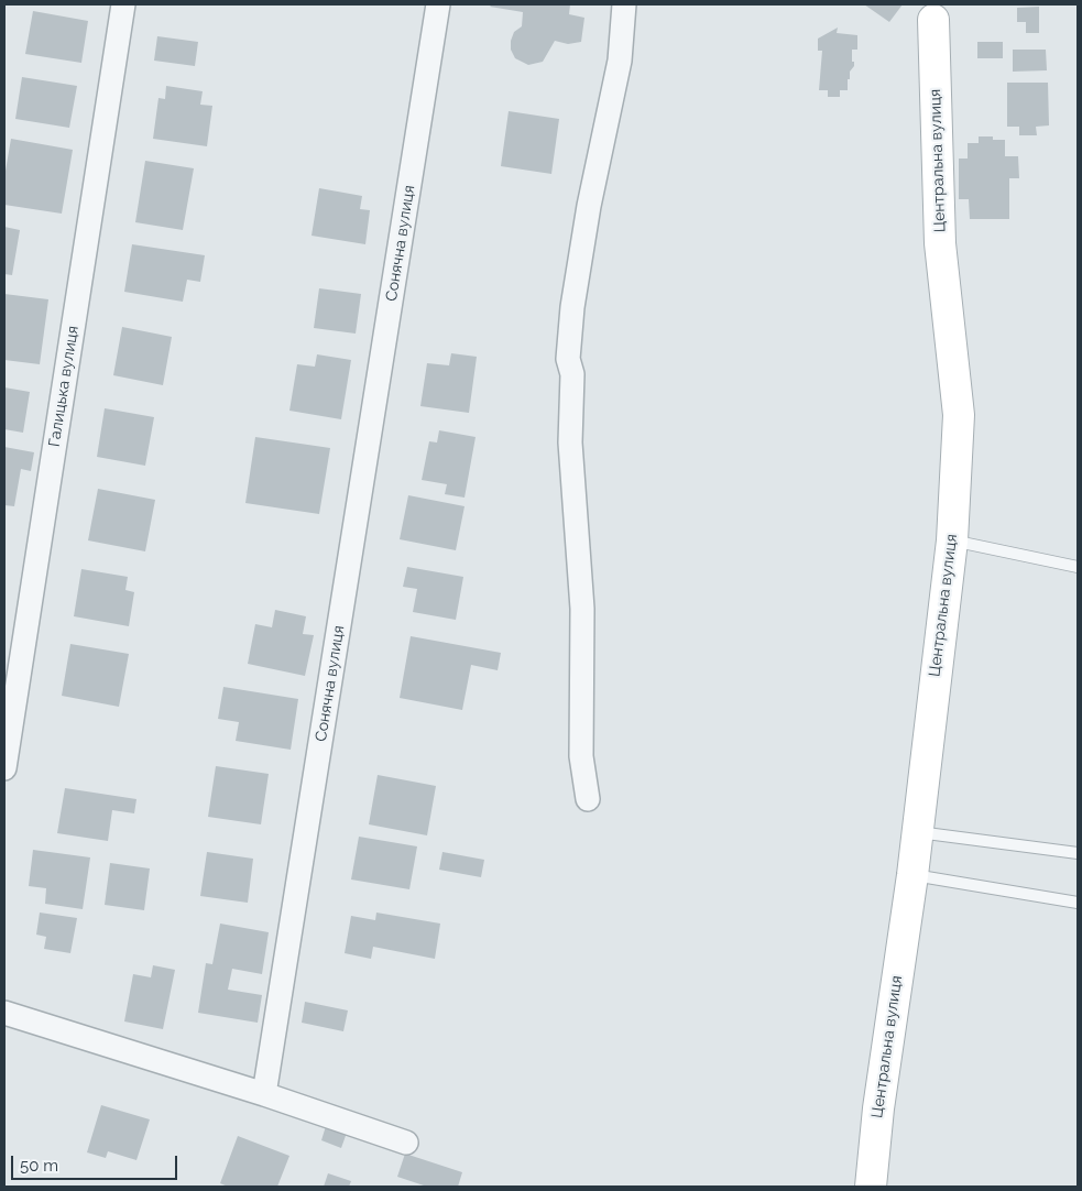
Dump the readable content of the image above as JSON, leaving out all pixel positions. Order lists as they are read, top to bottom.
{
  "streets": {
    "main road": ["Центральна вулиця"],
    "street": ["Сонячна вулиця", "Галицька вулиця"]
  },
  "scale_bar": "50 m"
}
